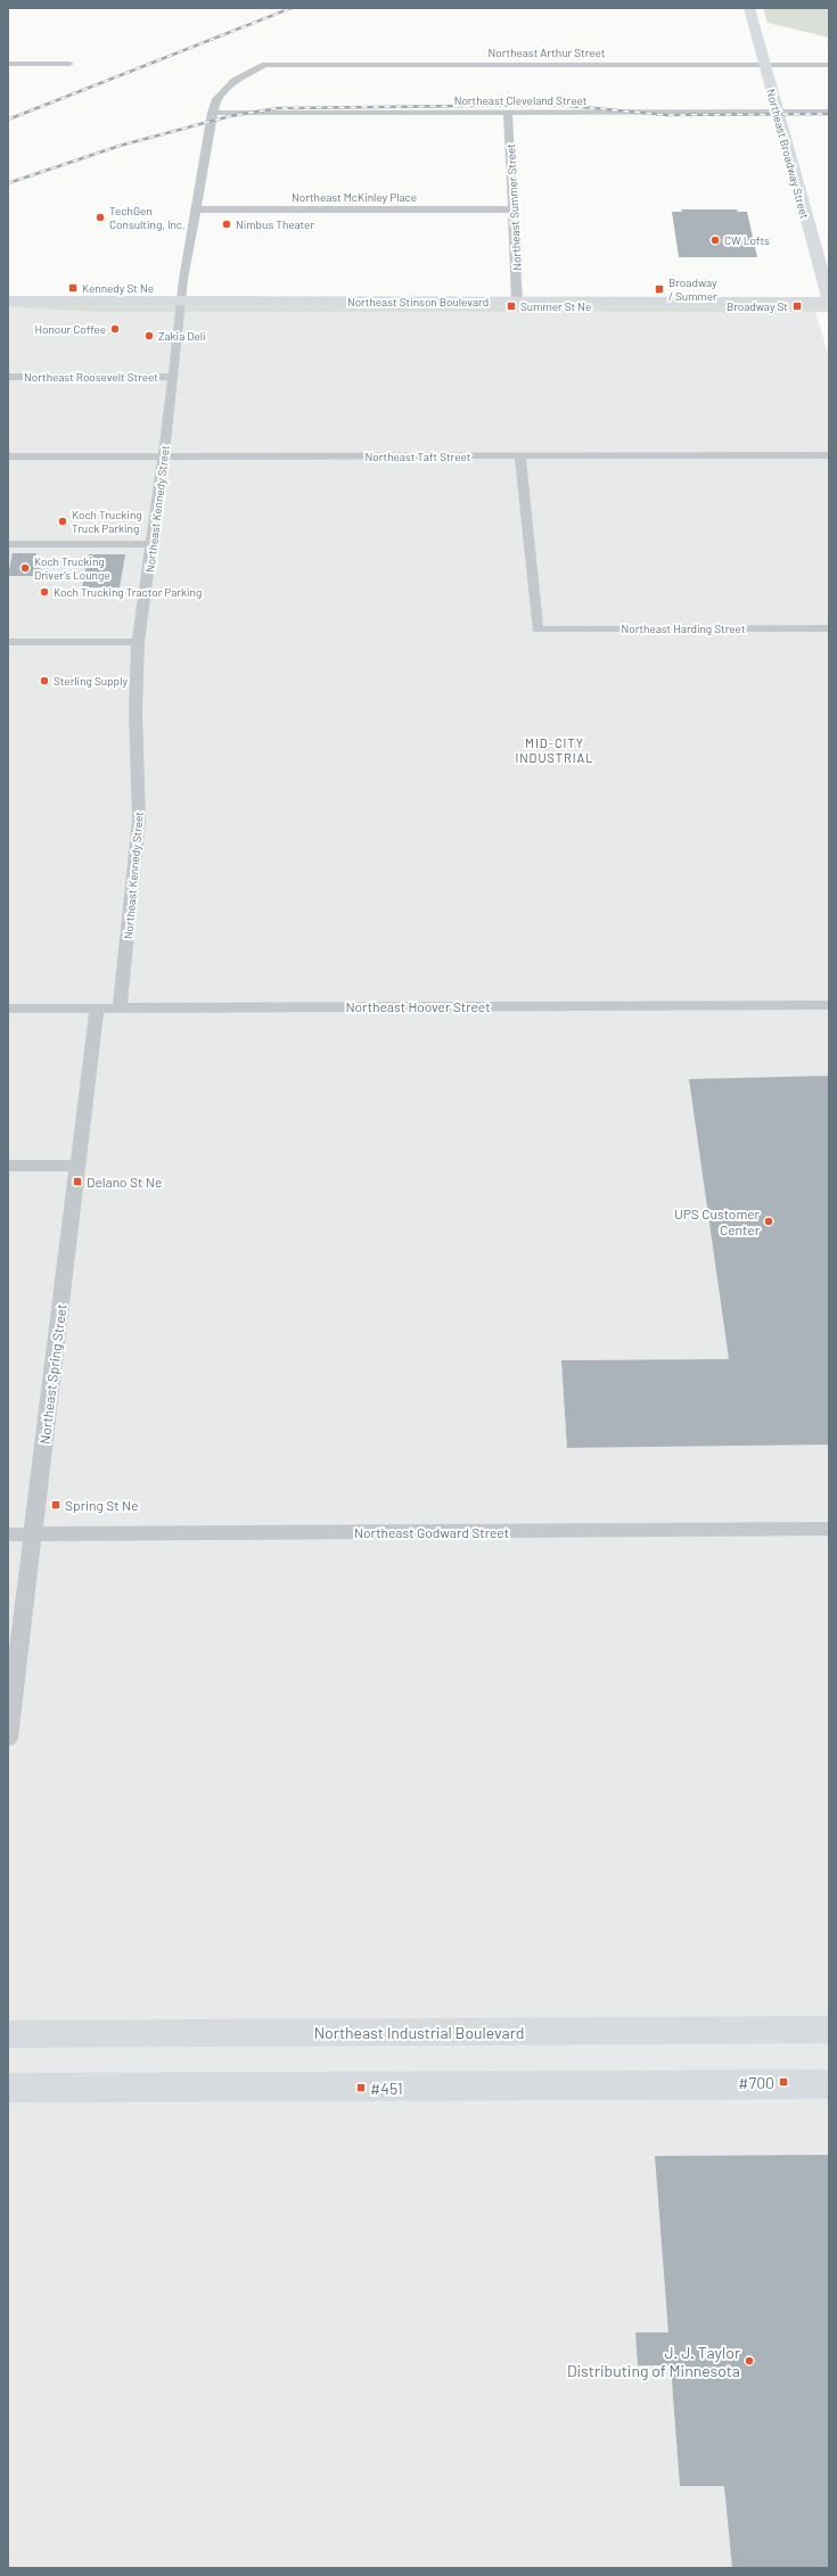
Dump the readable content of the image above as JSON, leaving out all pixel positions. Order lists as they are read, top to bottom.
{
  "streets": {
    "main road": ["Northeast Broadway Street", "Northeast Stinson Boulevard", "Northeast Industrial Boulevard"],
    "street": [
      "Northeast Arthur Street",
      "Northeast Cleveland Street",
      "Northeast McKinley Place",
      "Northeast Summer Street",
      "Northeast Roosevelt Street",
      "Northeast Taft Street",
      "Northeast Kennedy Street",
      "Northeast Harding Street",
      "Northeast Hoover Street",
      "Northeast Spring Street",
      "Northeast Godward Street"
    ]
  },
  "crossings": [
    ["Northeast Arthur Street", "Northeast Broadway Street"],
    ["Northeast Arthur Street", "Northeast Kennedy Street"],
    ["Northeast Cleveland Street", "Northeast Broadway Street"],
    ["Northeast Cleveland Street", "Northeast Summer Street"],
    ["Northeast Cleveland Street", "Northeast Kennedy Street"],
    ["Northeast Broadway Street", "Northeast Stinson Boulevard"],
    ["Northeast McKinley Place", "Northeast Summer Street"],
    ["Northeast McKinley Place", "Northeast Kennedy Street"],
    ["Northeast Summer Street", "Northeast Stinson Boulevard"],
    ["Northeast Stinson Boulevard", "Northeast Kennedy Street"],
    ["Northeast Roosevelt Street", "Northeast Kennedy Street"],
    ["Northeast Taft Street", "Northeast Kennedy Street"],
    ["Northeast Taft Street", "Northeast Harding Street"],
    ["Northeast Kennedy Street", "Northeast Hoover Street"],
    ["Northeast Hoover Street", "Northeast Spring Street"],
    ["Northeast Spring Street", "Northeast Godward Street"]
  ],
  "districts": ["MID-CITY INDUSTRIAL"],
  "places": {
    "other": [
      "TechGen Consulting, Inc.",
      "Nimbus Theater",
      "CW Lofts",
      "Honour Coffee",
      "Zakia Deli",
      "Koch Trucking Truck Parking",
      "Koch Trucking Driver's Lounge",
      "Koch Trucking Tractor Parking",
      "Sterling Supply",
      "UPS Customer Center",
      "J. J. Taylor Distributing of Minnesota"
    ],
    "transit": [
      "Kennedy St Ne",
      "Broadway / Summer",
      "Summer St Ne",
      "Broadway St",
      "Delano St Ne",
      "Spring St Ne",
      "#700",
      "#451"
    ]
  }
}
